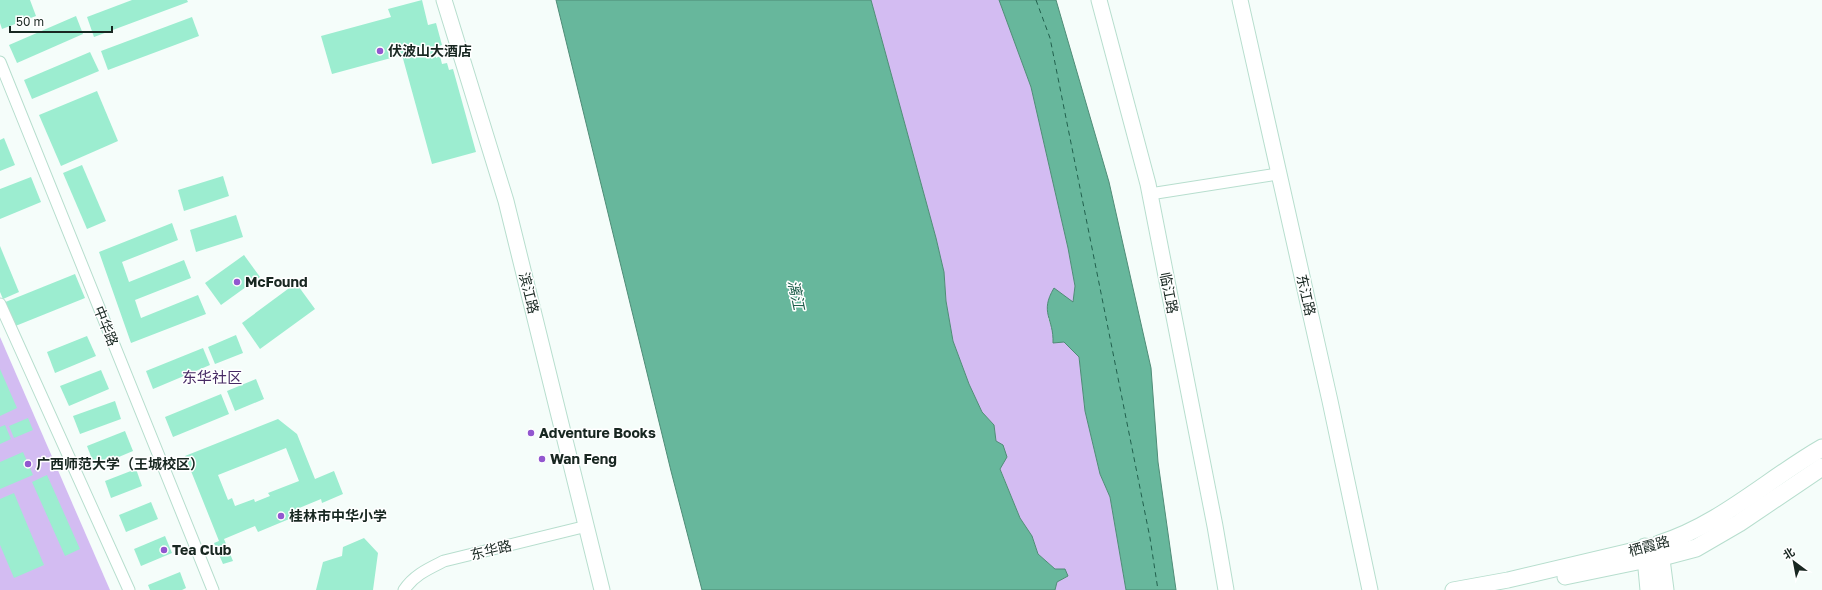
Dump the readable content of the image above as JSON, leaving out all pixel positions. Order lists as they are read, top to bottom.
{
  "streets": {
    "main road": ["栖霞路"],
    "street": [
      "滨江路",
      "临江路",
      "东江路",
      "中华路",
      "东华路"
    ]
  },
  "crossings": [
    ["滨江路", "东华路"]
  ],
  "districts": ["东华社区"],
  "water": ["漓江"],
  "places": [
    "伏波山大酒店",
    "McFound",
    "Adventure Books",
    "Wan Feng",
    "广西师范大学（王城校区）",
    "桂林市中华小学",
    "Tea Club"
  ],
  "scale_bar": "50 m",
  "north": "top left"
}
